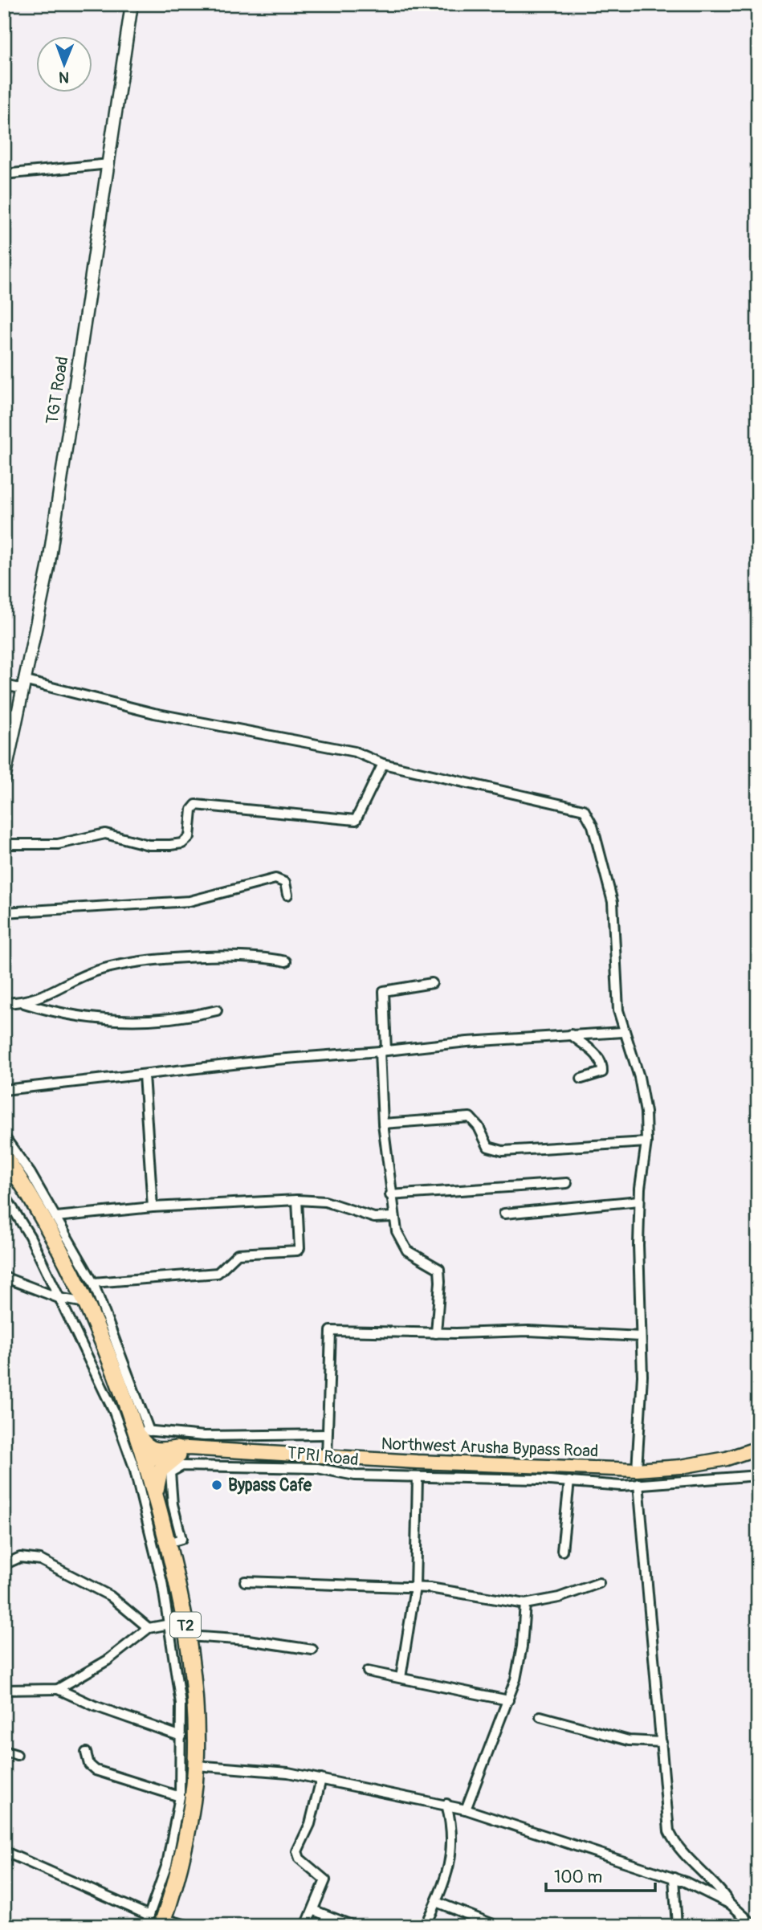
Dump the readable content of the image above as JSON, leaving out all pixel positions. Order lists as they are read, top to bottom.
{
  "streets": {
    "highway": ["T2"],
    "main road": ["Northwest Arusha Bypass Road"],
    "street": ["TGT Road", "TPRI Road"]
  },
  "crossings": [
    ["Northwest Arusha Bypass Road", "T2"],
    ["TPRI Road", "T2"]
  ],
  "places": ["Bypass Cafe"],
  "scale_bar": "100 m",
  "north": "bottom"
}
